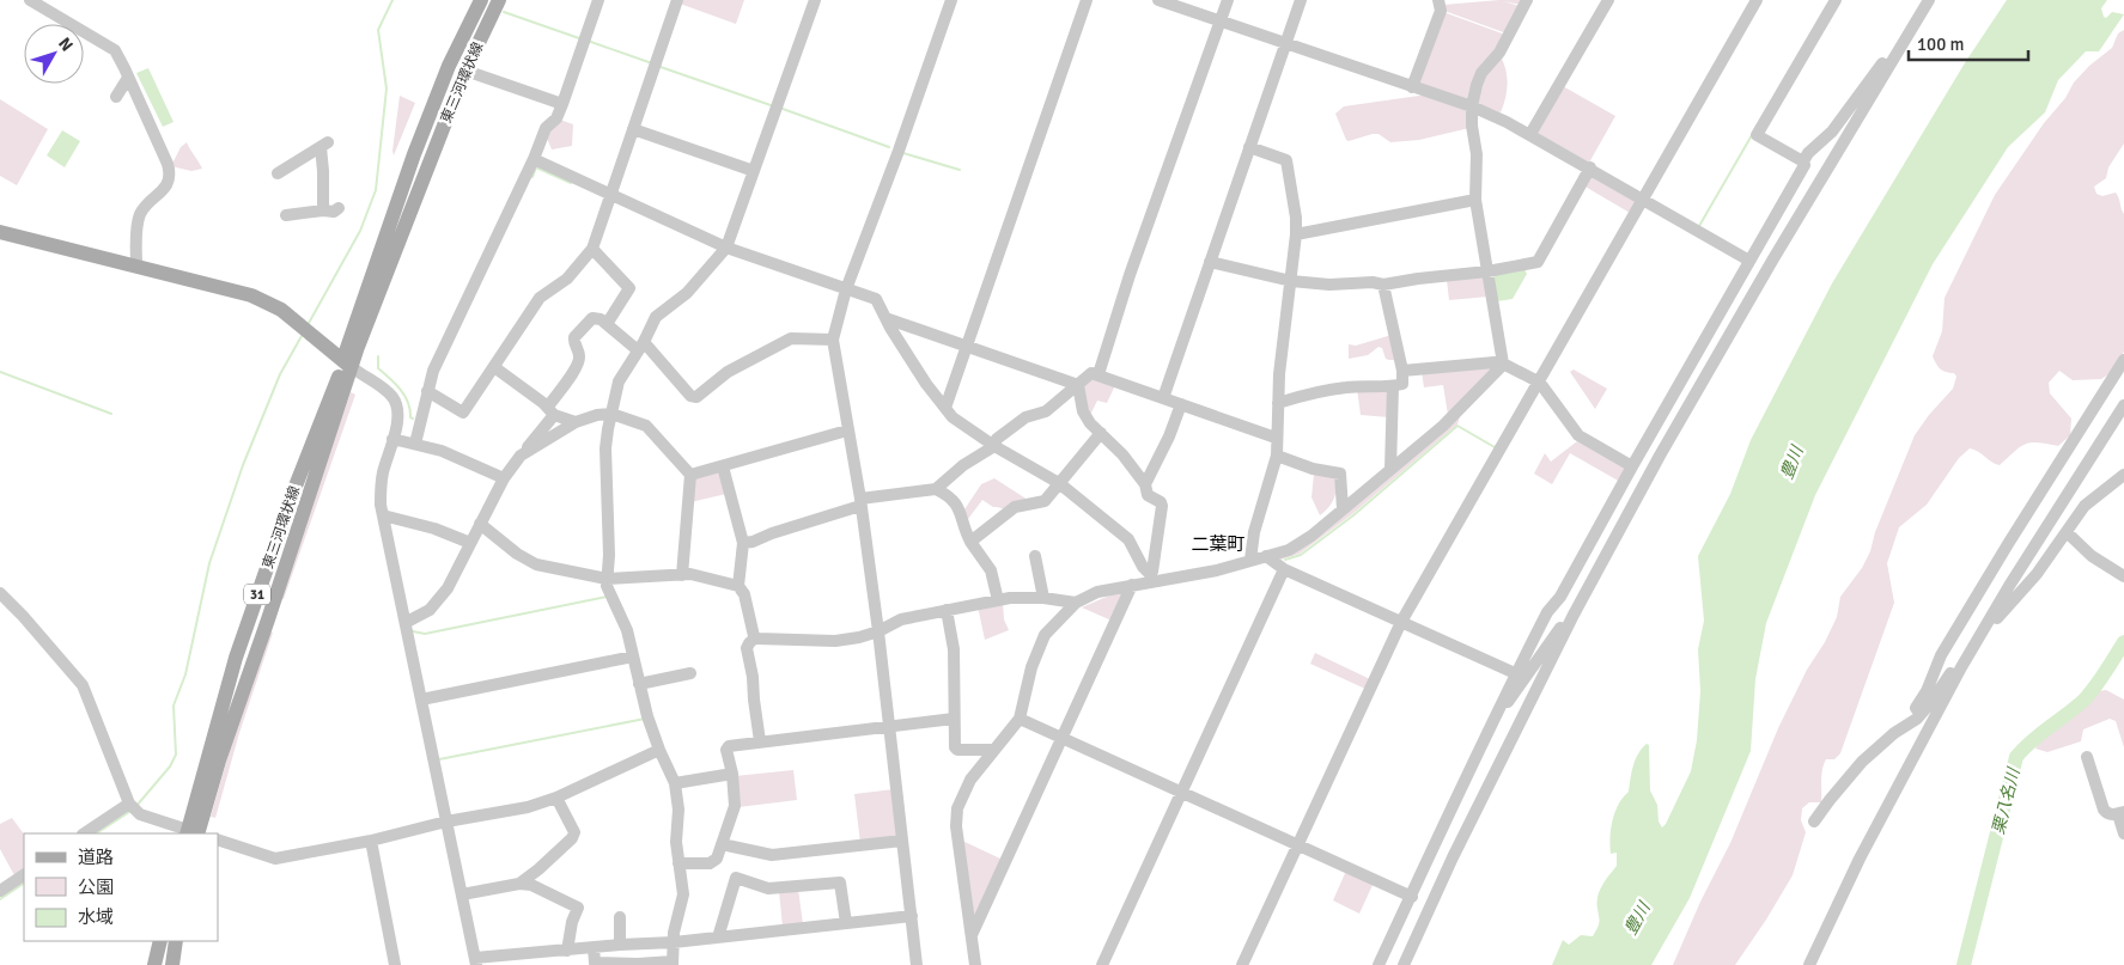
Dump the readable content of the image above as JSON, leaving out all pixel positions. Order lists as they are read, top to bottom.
{
  "streets": {
    "main road": ["東三河環状線", "31"]
  },
  "districts": ["二葉町"],
  "water": ["豊川", "栗八名川"],
  "legend": ["道路", "公園", "水域"],
  "scale_bar": "100 m",
  "north": "top right"
}
